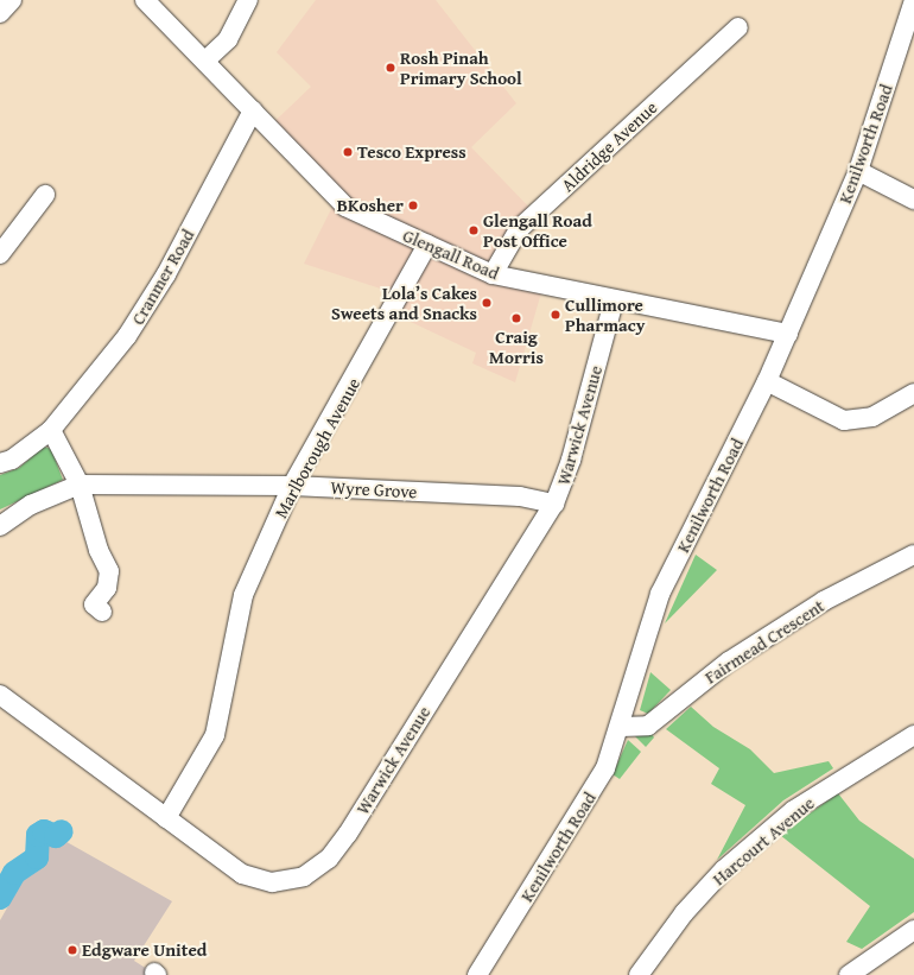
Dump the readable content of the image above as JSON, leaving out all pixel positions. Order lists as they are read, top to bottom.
{
  "streets": {
    "street": [
      "Kenilworth Road",
      "Aldridge Avenue",
      "Glengall Road",
      "Cranmer Road",
      "Warwick Avenue",
      "Marlborough Avenue",
      "Wyre Grove",
      "Fairmead Crescent",
      "Harcourt Avenue"
    ]
  },
  "crossings": [
    ["Kenilworth Road", "Glengall Road"],
    ["Kenilworth Road", "Fairmead Crescent"],
    ["Aldridge Avenue", "Glengall Road"],
    ["Glengall Road", "Cranmer Road"],
    ["Glengall Road", "Warwick Avenue"],
    ["Glengall Road", "Marlborough Avenue"],
    ["Warwick Avenue", "Marlborough Avenue"],
    ["Warwick Avenue", "Wyre Grove"],
    ["Marlborough Avenue", "Wyre Grove"]
  ],
  "places": [
    "Rosh Pinah Primary School",
    "Tesco Express",
    "BKosher",
    "Glengall Road Post Office",
    "Lola’s Cakes Sweets and Snacks",
    "Cullimore Pharmacy",
    "Craig Morris",
    "Edgware United"
  ]
}
